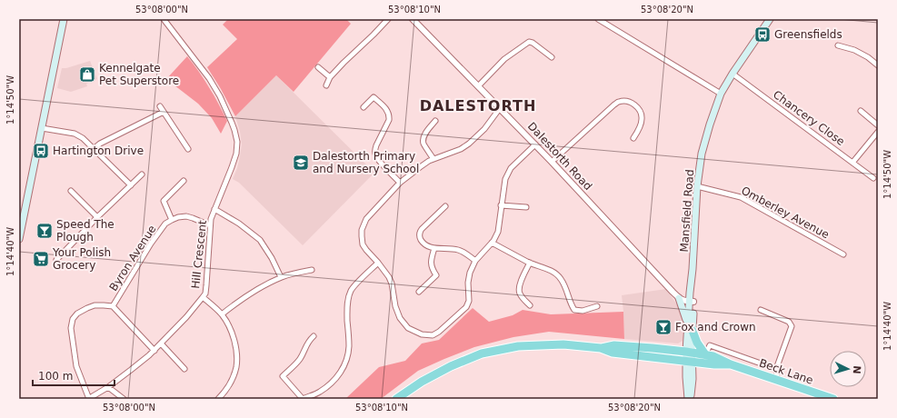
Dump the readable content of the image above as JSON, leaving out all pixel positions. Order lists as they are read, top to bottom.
{
  "streets": {
    "highway": ["Beck Lane"],
    "main road": ["Mansfield Road"],
    "street": [
      "Chancery Close",
      "Dalestorth Road",
      "Omberley Avenue",
      "Hill Crescent",
      "Byron Avenue"
    ]
  },
  "crossings": [
    ["Chancery Close", "Mansfield Road"],
    ["Dalestorth Road", "Mansfield Road"],
    ["Mansfield Road", "Omberley Avenue"],
    ["Mansfield Road", "Beck Lane"]
  ],
  "districts": ["DALESTORTH"],
  "places": {
    "bus stop": ["Greensfields", "Hartington Drive"],
    "shop": ["Kennelgate Pet Superstore"],
    "school or university": ["Dalestorth Primary and Nursery School"],
    "bar": ["Speed The Plough", "Fox and Crown"],
    "supermarket": ["Your Polish Grocery"]
  },
  "scale_bar": "100 m",
  "north": "right",
  "coordinates": [
    "53°08'00\"N",
    "53°08'10\"N",
    "53°08'20\"N",
    "1°14'50\"W",
    "1°14'40\"W"
  ]
}
